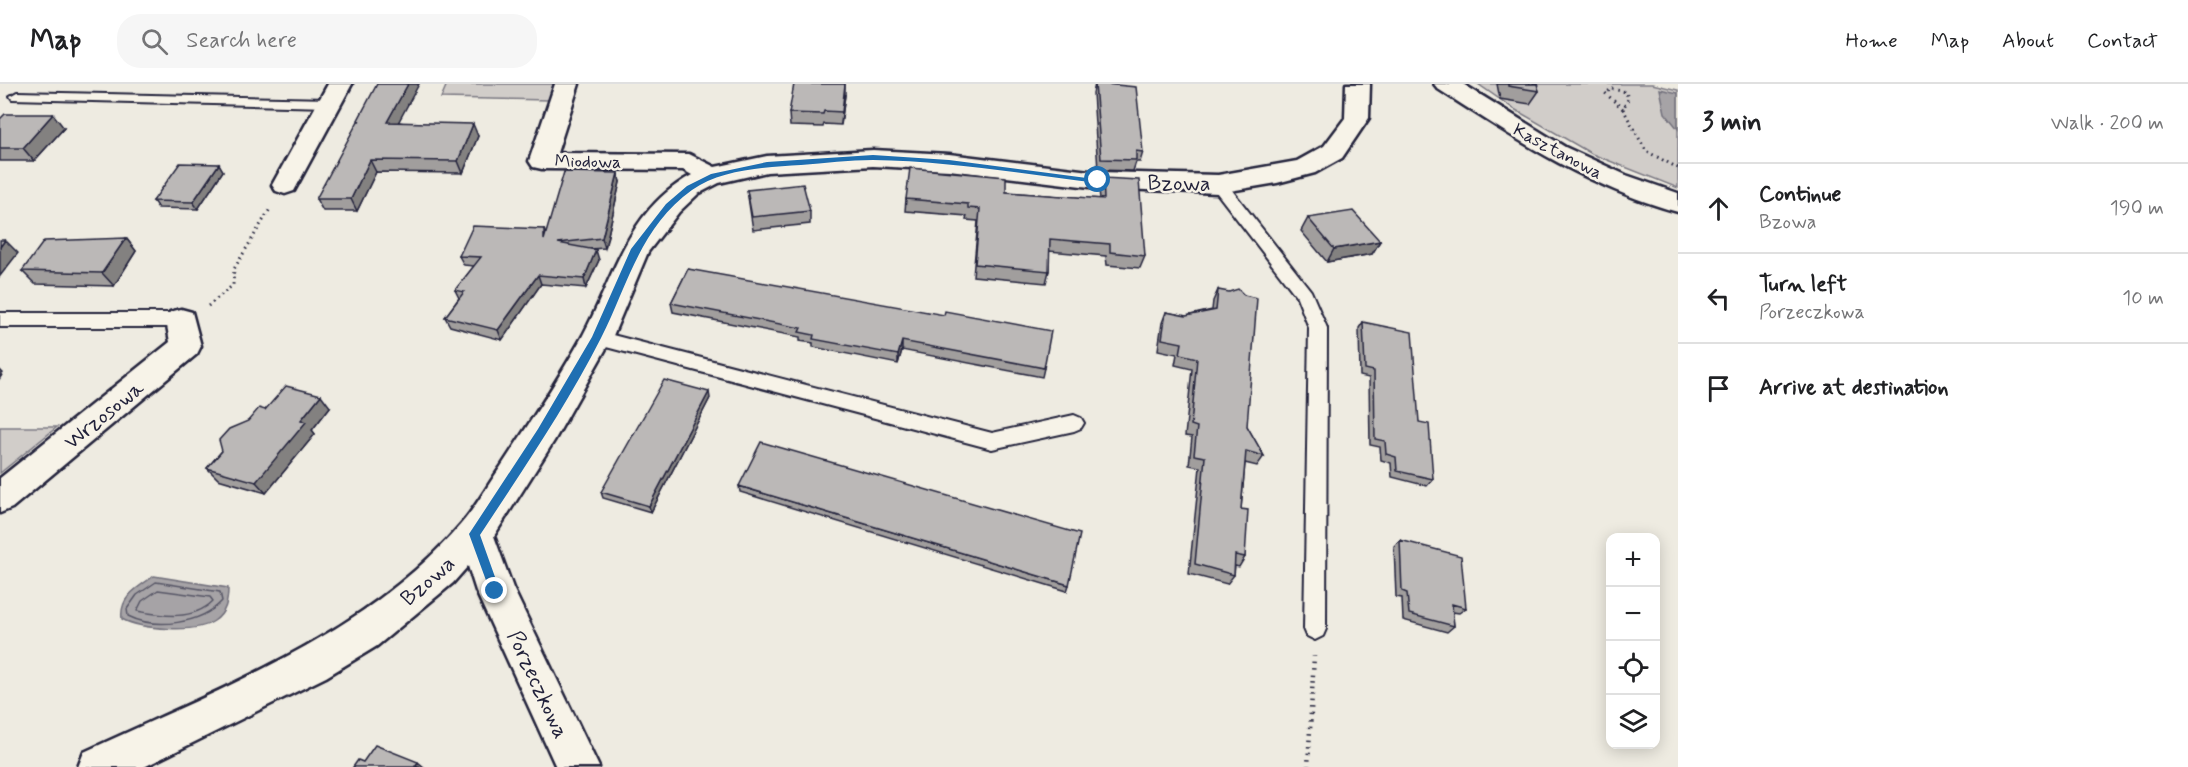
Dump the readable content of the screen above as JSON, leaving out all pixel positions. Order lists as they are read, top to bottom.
{
  "streets": {
    "street": [
      "Kasztanowa",
      "Miodowa",
      "Bzowa",
      "Wrzosowa",
      "Porzeczkowa"
    ]
  },
  "crossings": [
    ["Miodowa", "Bzowa"],
    ["Bzowa", "Porzeczkowa"]
  ],
  "page": {
    "header": "Map",
    "search": "Search here",
    "nav": [
      "Home",
      "Map",
      "About",
      "Contact"
    ],
    "heading": ["3 min", "Walk · 200 m"],
    "list": [
      ["Continue", "Bzowa", "190 m"],
      ["Turn left", "Porzeczkowa", "10 m"],
      "Arrive at destination"
    ],
    "map_buttons": ["+", "−"]
  }
}
